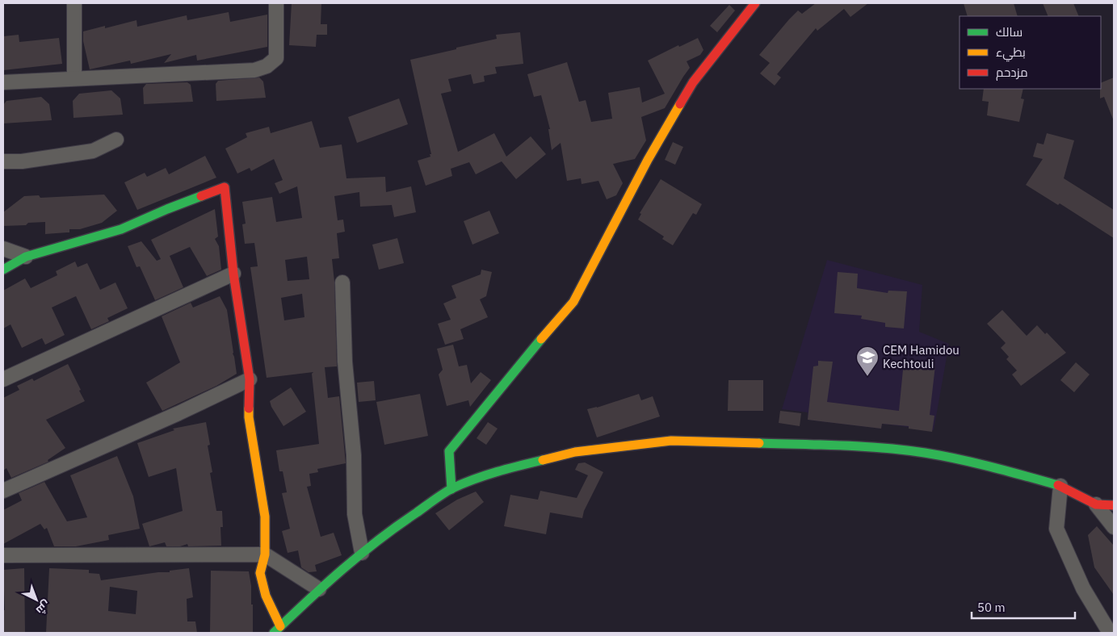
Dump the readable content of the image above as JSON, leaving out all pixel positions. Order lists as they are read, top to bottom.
{
  "places": {
    "school or university": ["CEM Hamidou Kechtouli"]
  },
  "legend": ["سالك", "بطيء", "مزدحم"],
  "scale_bar": "50 m",
  "north": "bottom right"
}
